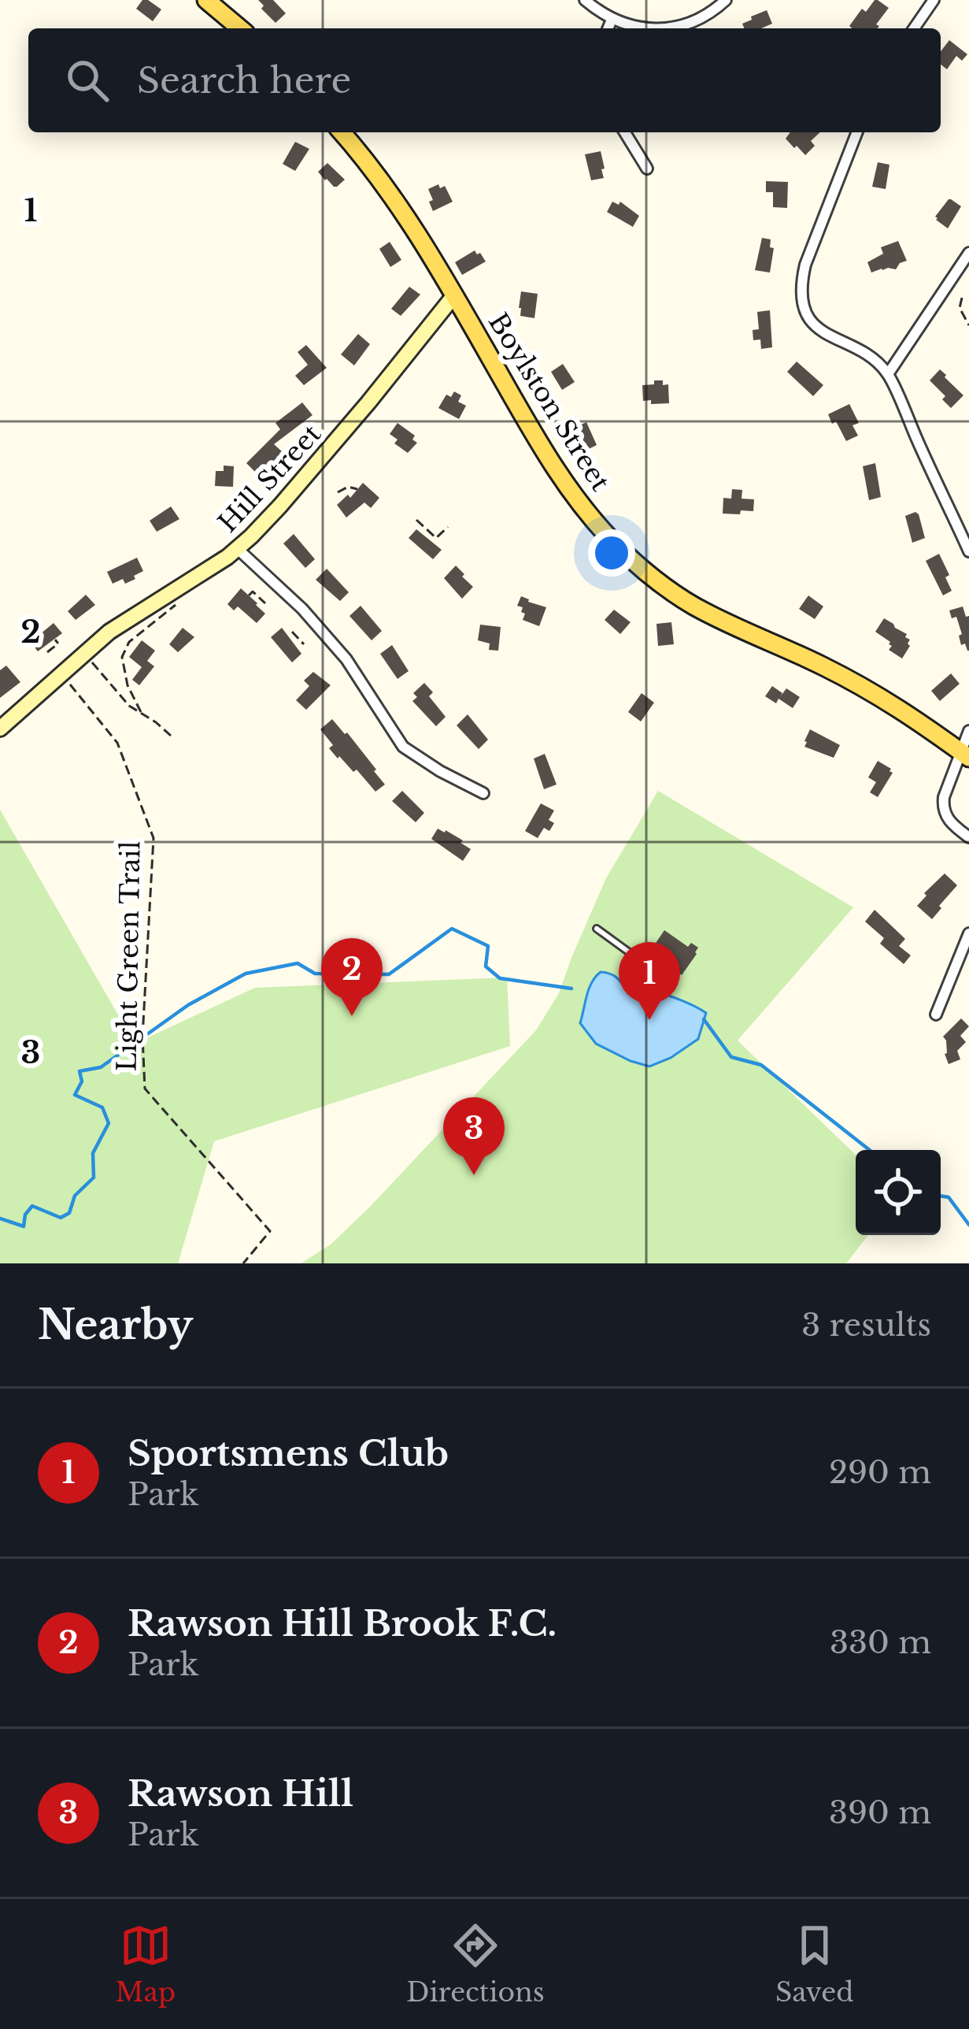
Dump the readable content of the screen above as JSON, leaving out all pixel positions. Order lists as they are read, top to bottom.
{
  "streets": {
    "main road": ["Boylston Street"],
    "street": ["Hill Street"],
    "path": ["Light Green Trail"]
  },
  "crossings": [
    ["Boylston Street", "Hill Street"],
    ["Hill Street", "Light Green Trail"]
  ],
  "page": {
    "search": "Search here",
    "pins": ["2", "1", "3"],
    "heading": ["Nearby", "3 results"],
    "list": [
      {
        "mark": "1",
        "name": "Sportsmens Club",
        "note": "Park",
        "value": "290 m"
      },
      {
        "mark": "2",
        "name": "Rawson Hill Brook F.C.",
        "note": "Park",
        "value": "330 m"
      },
      {
        "mark": "3",
        "name": "Rawson Hill",
        "note": "Park",
        "value": "390 m"
      }
    ],
    "nav": ["Map", "Directions", "Saved"]
  },
  "grid": {
    "rows": ["1", "2", "3"]
  }
}
